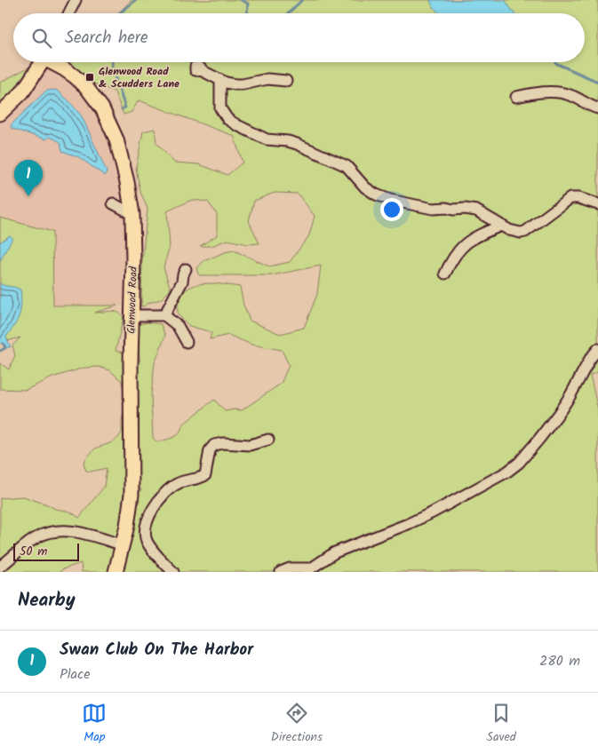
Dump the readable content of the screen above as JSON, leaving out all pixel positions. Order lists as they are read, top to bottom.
{
  "streets": {
    "main road": ["Glenwood Road"]
  },
  "places": {
    "transit": ["Glenwood Road & Scudders Lane"]
  },
  "scale_bar": "50 m",
  "page": {
    "search": "Search here",
    "pins": "1",
    "scale": "50 m",
    "heading": "Nearby",
    "list": [
      {
        "mark": "1",
        "name": "Swan Club On The Harbor",
        "note": "Place",
        "value": "280 m"
      }
    ],
    "nav": ["Map", "Directions", "Saved"]
  }
}
